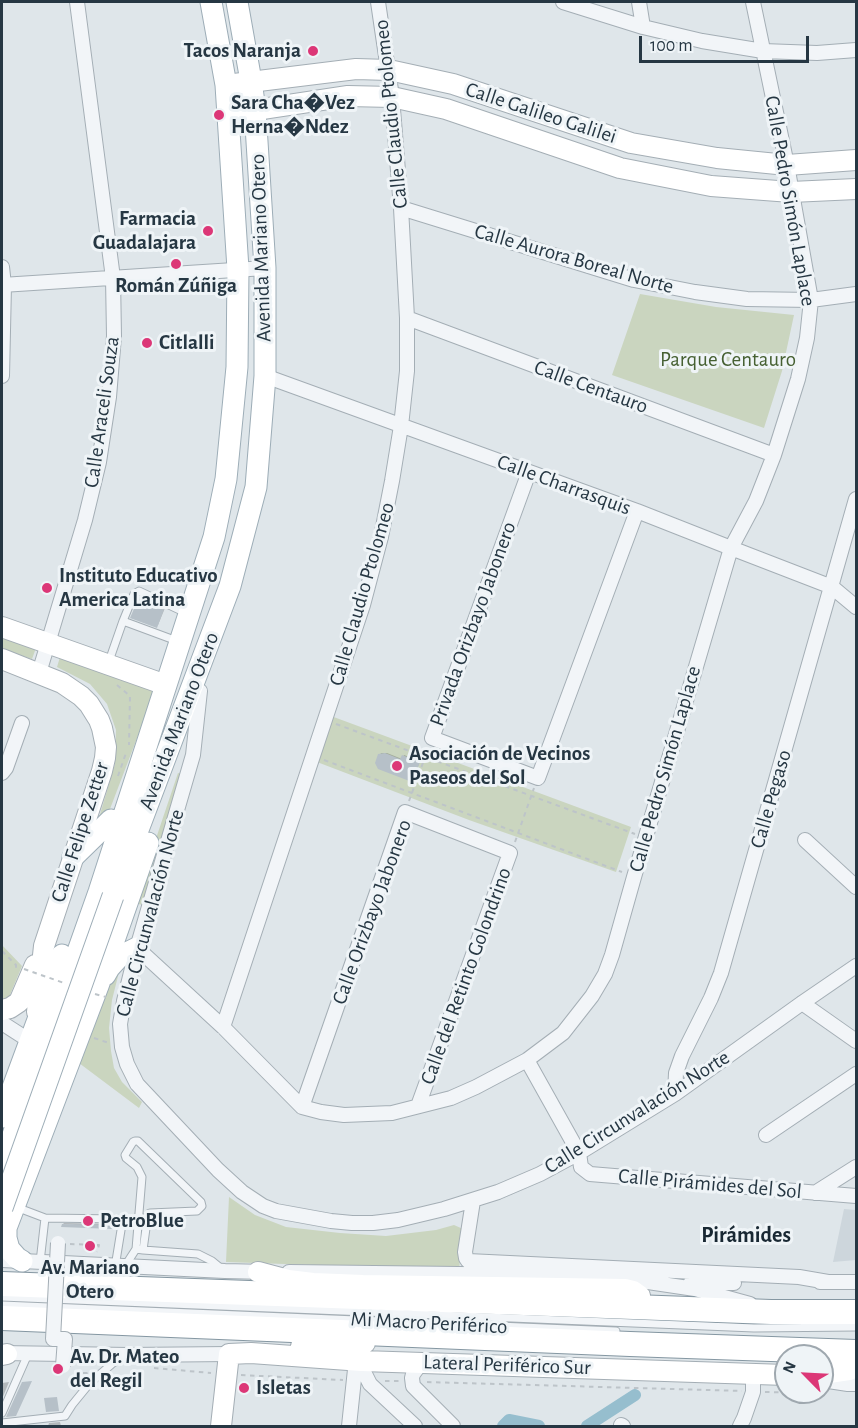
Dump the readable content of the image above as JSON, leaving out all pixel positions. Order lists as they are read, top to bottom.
{
  "streets": {
    "main road": [
      "Calle Galileo Galilei",
      "Avenida Mariano Otero",
      "Calle Felipe Zetter",
      "Lateral Periférico Sur"
    ],
    "street": [
      "Calle Claudio Ptolomeo",
      "Calle Pedro Simón Laplace",
      "Calle Aurora Boreal Norte",
      "Calle Centauro",
      "Calle Araceli Souza",
      "Calle Charrasquis",
      "Privada Orizbayo Jabonero",
      "Calle Pegaso",
      "Calle Orizbayo Jabonero",
      "Calle Circunvalación Norte",
      "Calle del Retinto Golondrino",
      "Calle Pirámides del Sol"
    ],
    "lane": ["Mi Macro Periférico"]
  },
  "crossings": [
    ["Calle Galileo Galilei", "Calle Claudio Ptolomeo"],
    ["Calle Galileo Galilei", "Calle Pedro Simón Laplace"],
    ["Calle Galileo Galilei", "Avenida Mariano Otero"],
    ["Calle Claudio Ptolomeo", "Calle Aurora Boreal Norte"],
    ["Calle Claudio Ptolomeo", "Calle Centauro"],
    ["Calle Claudio Ptolomeo", "Calle Charrasquis"],
    ["Calle Pedro Simón Laplace", "Calle Aurora Boreal Norte"],
    ["Calle Pedro Simón Laplace", "Calle Centauro"],
    ["Calle Pedro Simón Laplace", "Calle Charrasquis"],
    ["Calle Pedro Simón Laplace", "Calle Orizbayo Jabonero"],
    ["Calle Pedro Simón Laplace", "Calle del Retinto Golondrino"],
    ["Calle Pedro Simón Laplace", "Calle Pirámides del Sol"],
    ["Avenida Mariano Otero", "Calle Charrasquis"],
    ["Calle Araceli Souza", "Calle Felipe Zetter"],
    ["Calle Charrasquis", "Privada Orizbayo Jabonero"],
    ["Calle Charrasquis", "Calle Pegaso"],
    ["Calle Pegaso", "Calle Circunvalación Norte"],
    ["Calle Orizbayo Jabonero", "Calle del Retinto Golondrino"],
    ["Calle Circunvalación Norte", "Calle Pirámides del Sol"]
  ],
  "districts": ["Pirámides"],
  "parks": ["Parque Centauro"],
  "places": [
    "Tacos Naranja",
    "Sara Cha�Vez Herna�Ndez",
    "Farmacia Guadalajara",
    "Román Zúñiga",
    "Citlalli",
    "Instituto Educativo America Latina",
    "Asociación de Vecinos Paseos del Sol",
    "PetroBlue",
    "Av. Mariano Otero",
    "Av. Dr. Mateo del Regil",
    "Isletas"
  ],
  "scale_bar": "100 m",
  "north": "top left"
}
